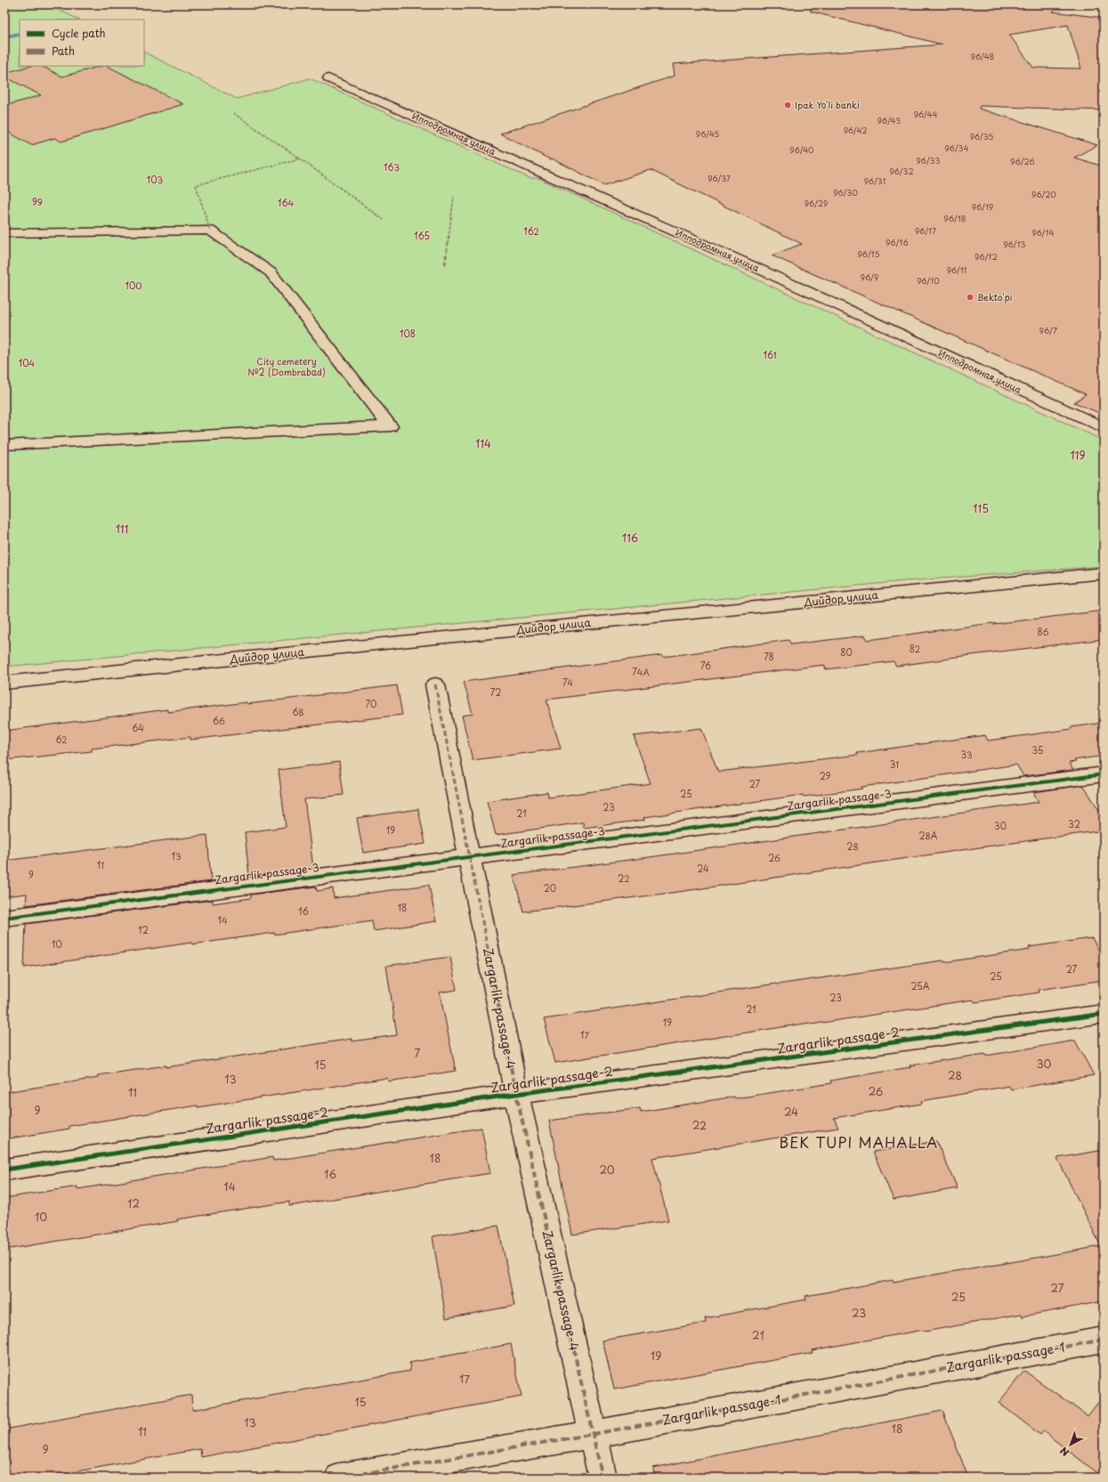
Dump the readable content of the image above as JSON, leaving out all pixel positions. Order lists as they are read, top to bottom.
{
  "streets": {
    "street": [
      "Ипподромная улица",
      "Дийдор улица",
      "Zargarlik passage-3",
      "Zargarlik passage-4",
      "Zargarlik passage-2",
      "Zargarlik passage-1"
    ]
  },
  "crossings": [
    ["Zargarlik passage-3", "Zargarlik passage-4"],
    ["Zargarlik passage-4", "Zargarlik passage-2"],
    ["Zargarlik passage-4", "Zargarlik passage-1"]
  ],
  "districts": ["BEK TUPI MAHALLA"],
  "parks": [
    "163",
    "103",
    "99",
    "164",
    "162",
    "165",
    "100",
    "108",
    "161",
    "City cemetery №2 (Dombrabad)",
    "104",
    "114",
    "119",
    "115",
    "111",
    "116"
  ],
  "places": ["Ipak Yo'li banki", "Bekto'pi"],
  "house_numbers": [
    "96/48",
    "96/44",
    "96/43",
    "96/42",
    "96/45",
    "96/35",
    "96/34",
    "96/40",
    "96/33",
    "96/26",
    "96/32",
    "96/37",
    "96/31",
    "96/30",
    "96/20",
    "96/29",
    "96/19",
    "96/18",
    "96/17",
    "96/14",
    "96/16",
    "96/13",
    "96/15",
    "96/12",
    "96/11",
    "96/9",
    "96/10",
    "96/7",
    "86",
    "82",
    "80",
    "78",
    "76",
    "74A",
    "74",
    "72",
    "70",
    "68",
    "66",
    "64",
    "62",
    "35",
    "33",
    "31",
    "29",
    "27",
    "25",
    "23",
    "21",
    "32",
    "30",
    "19",
    "28A",
    "28",
    "13",
    "26",
    "11",
    "24",
    "9",
    "22",
    "20",
    "18",
    "16",
    "14",
    "12",
    "10",
    "27",
    "25",
    "25A",
    "23",
    "21",
    "19",
    "17",
    "7",
    "30",
    "15",
    "28",
    "13",
    "26",
    "11",
    "9",
    "24",
    "22",
    "18",
    "20",
    "16",
    "14",
    "12",
    "10",
    "27",
    "25",
    "23",
    "21",
    "19",
    "17",
    "15",
    "13",
    "18",
    "11",
    "9"
  ],
  "legend": ["Cycle path", "Path"],
  "north": "bottom left"
}
